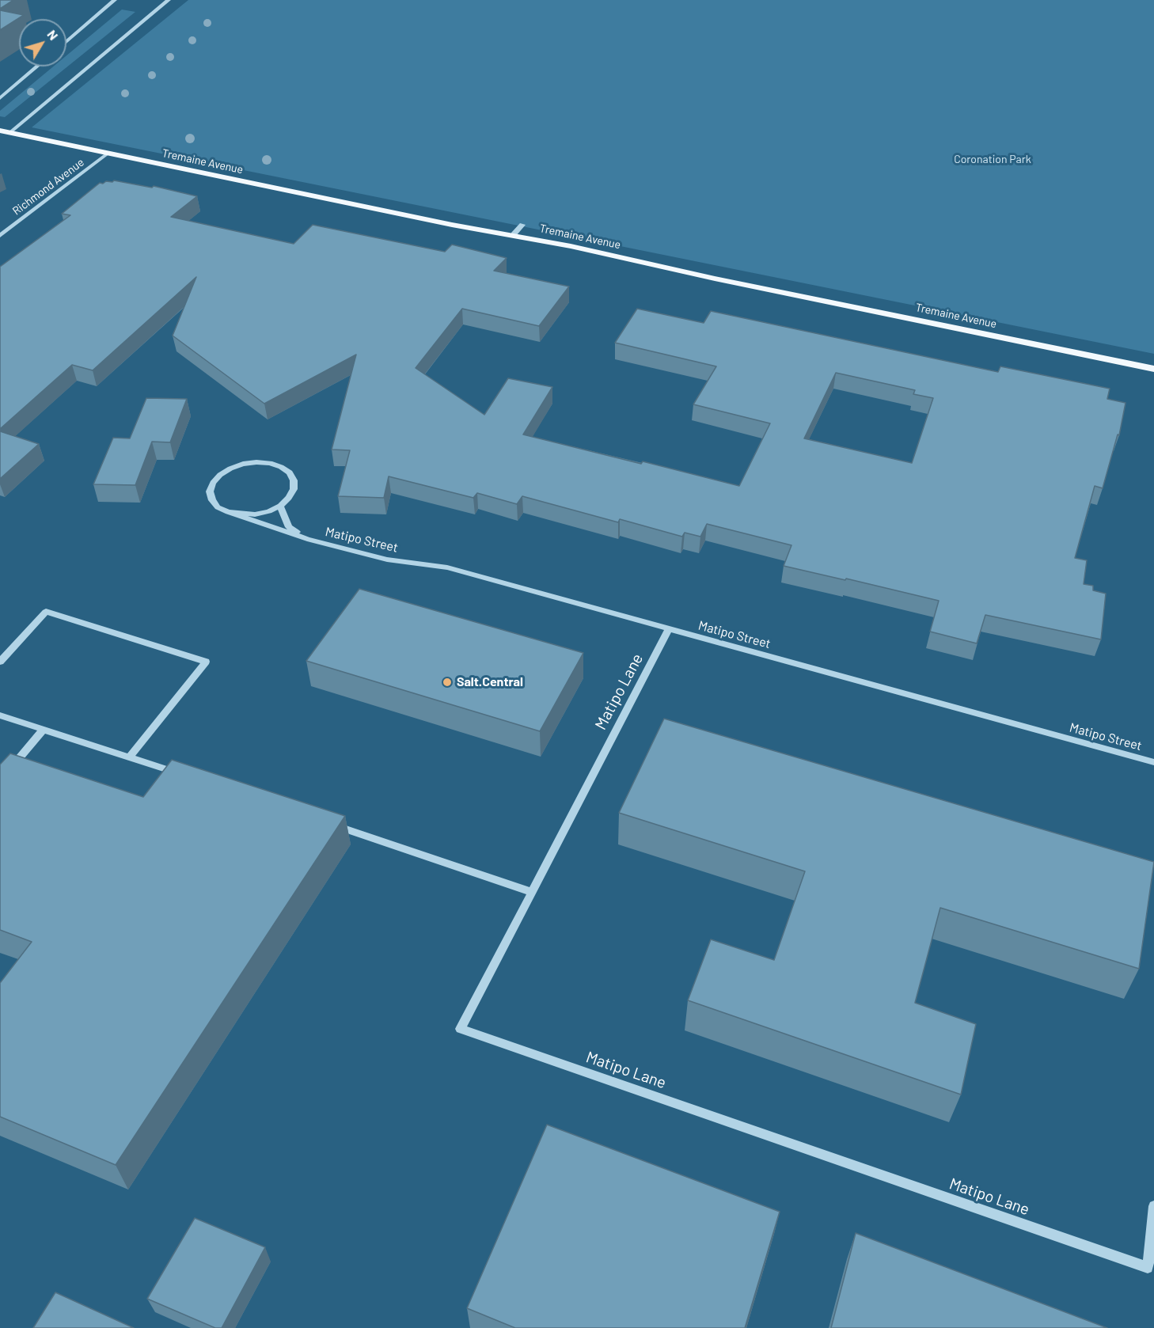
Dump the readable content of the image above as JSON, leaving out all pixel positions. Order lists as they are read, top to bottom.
{
  "streets": {
    "main road": ["Tremaine Avenue"],
    "street": ["Richmond Avenue", "Matipo Street", "Matipo Lane"]
  },
  "crossings": [
    ["Tremaine Avenue", "Richmond Avenue"],
    ["Matipo Street", "Matipo Lane"]
  ],
  "parks": ["Coronation Park"],
  "places": ["Salt.Central"],
  "north": "top right"
}
